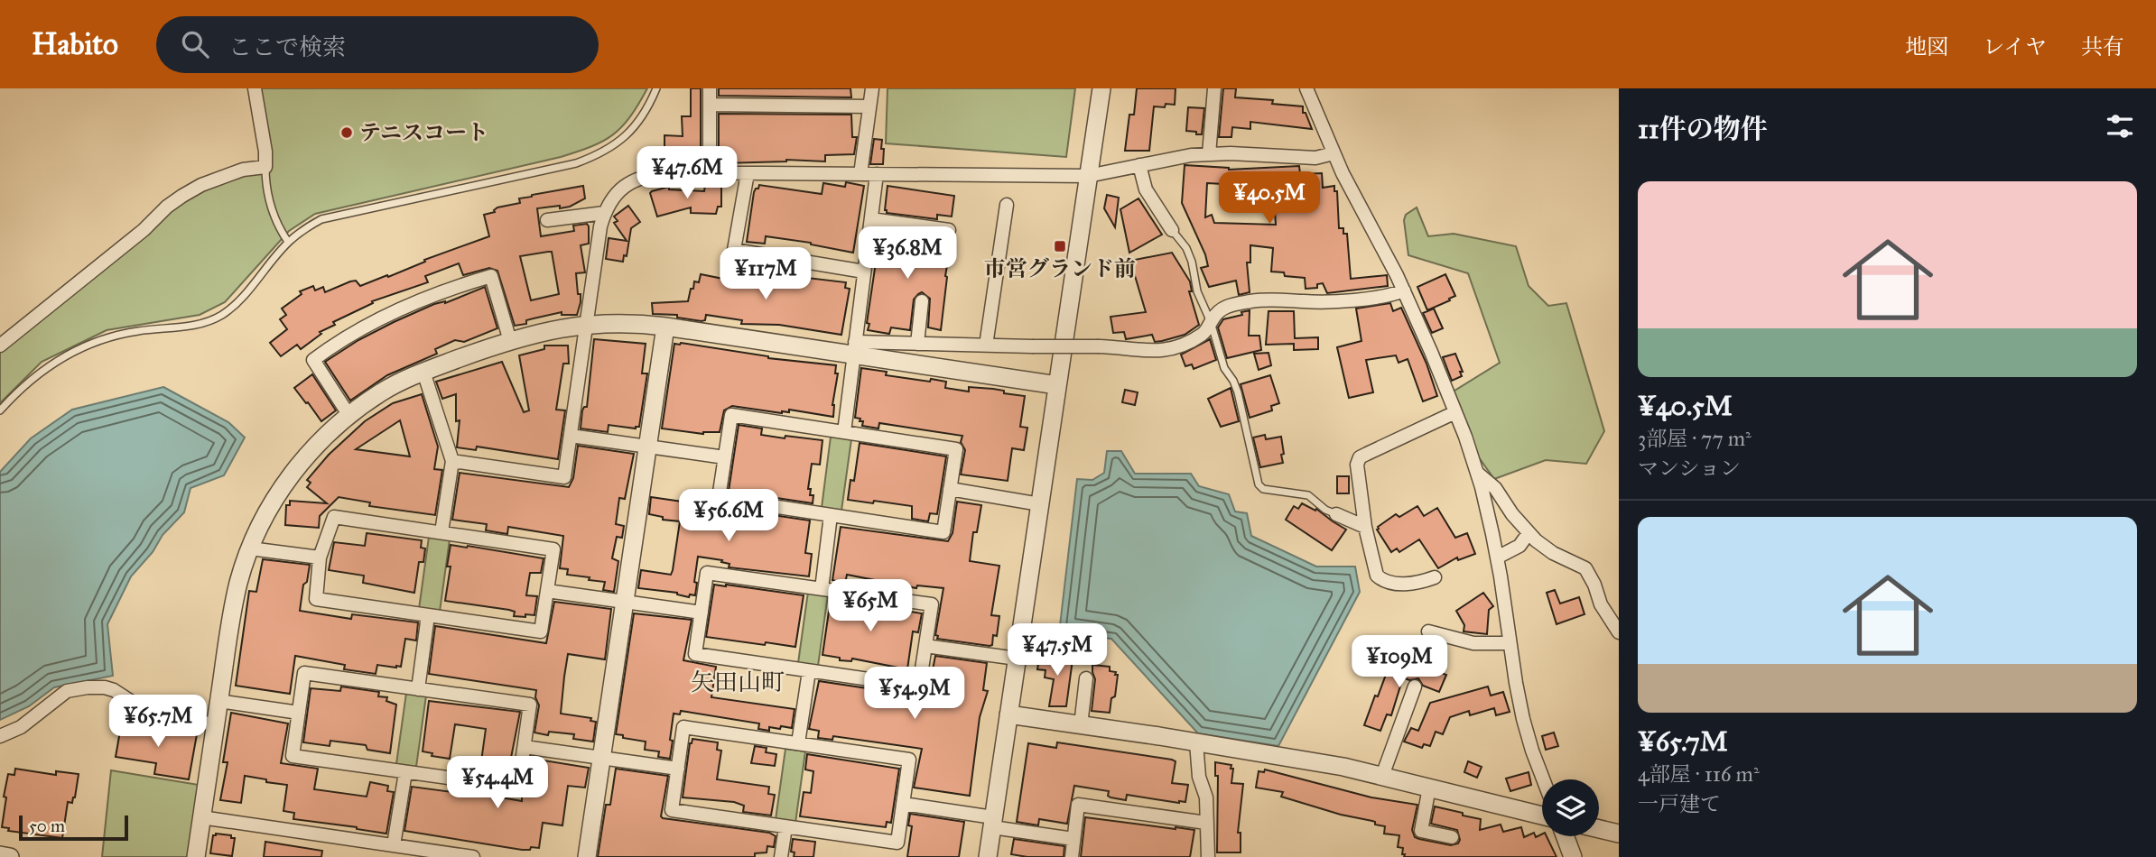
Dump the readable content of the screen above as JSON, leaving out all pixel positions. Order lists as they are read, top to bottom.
{
  "districts": ["矢田山町"],
  "places": {
    "other": ["テニスコート"],
    "transit": ["市営グランド前"]
  },
  "scale_bar": "50 m",
  "page": {
    "header": "Habito",
    "search": "ここで検索",
    "nav": ["地図", "レイヤ", "共有"],
    "heading": "11件の物件",
    "price": [
      "¥47.6M",
      "¥40.5M",
      "¥36.8M",
      "¥117M",
      "¥56.6M",
      "¥65M",
      "¥47.5M",
      "¥109M",
      "¥54.9M",
      "¥65.7M",
      "¥54.4M"
    ],
    "list": [
      {
        "name": "¥40.5M",
        "note": "3部屋 · 77 m² · マンション"
      },
      {
        "name": "¥65.7M",
        "note": "4部屋 · 116 m² · 一戸建て"
      }
    ],
    "scale": "50 m"
  }
}
